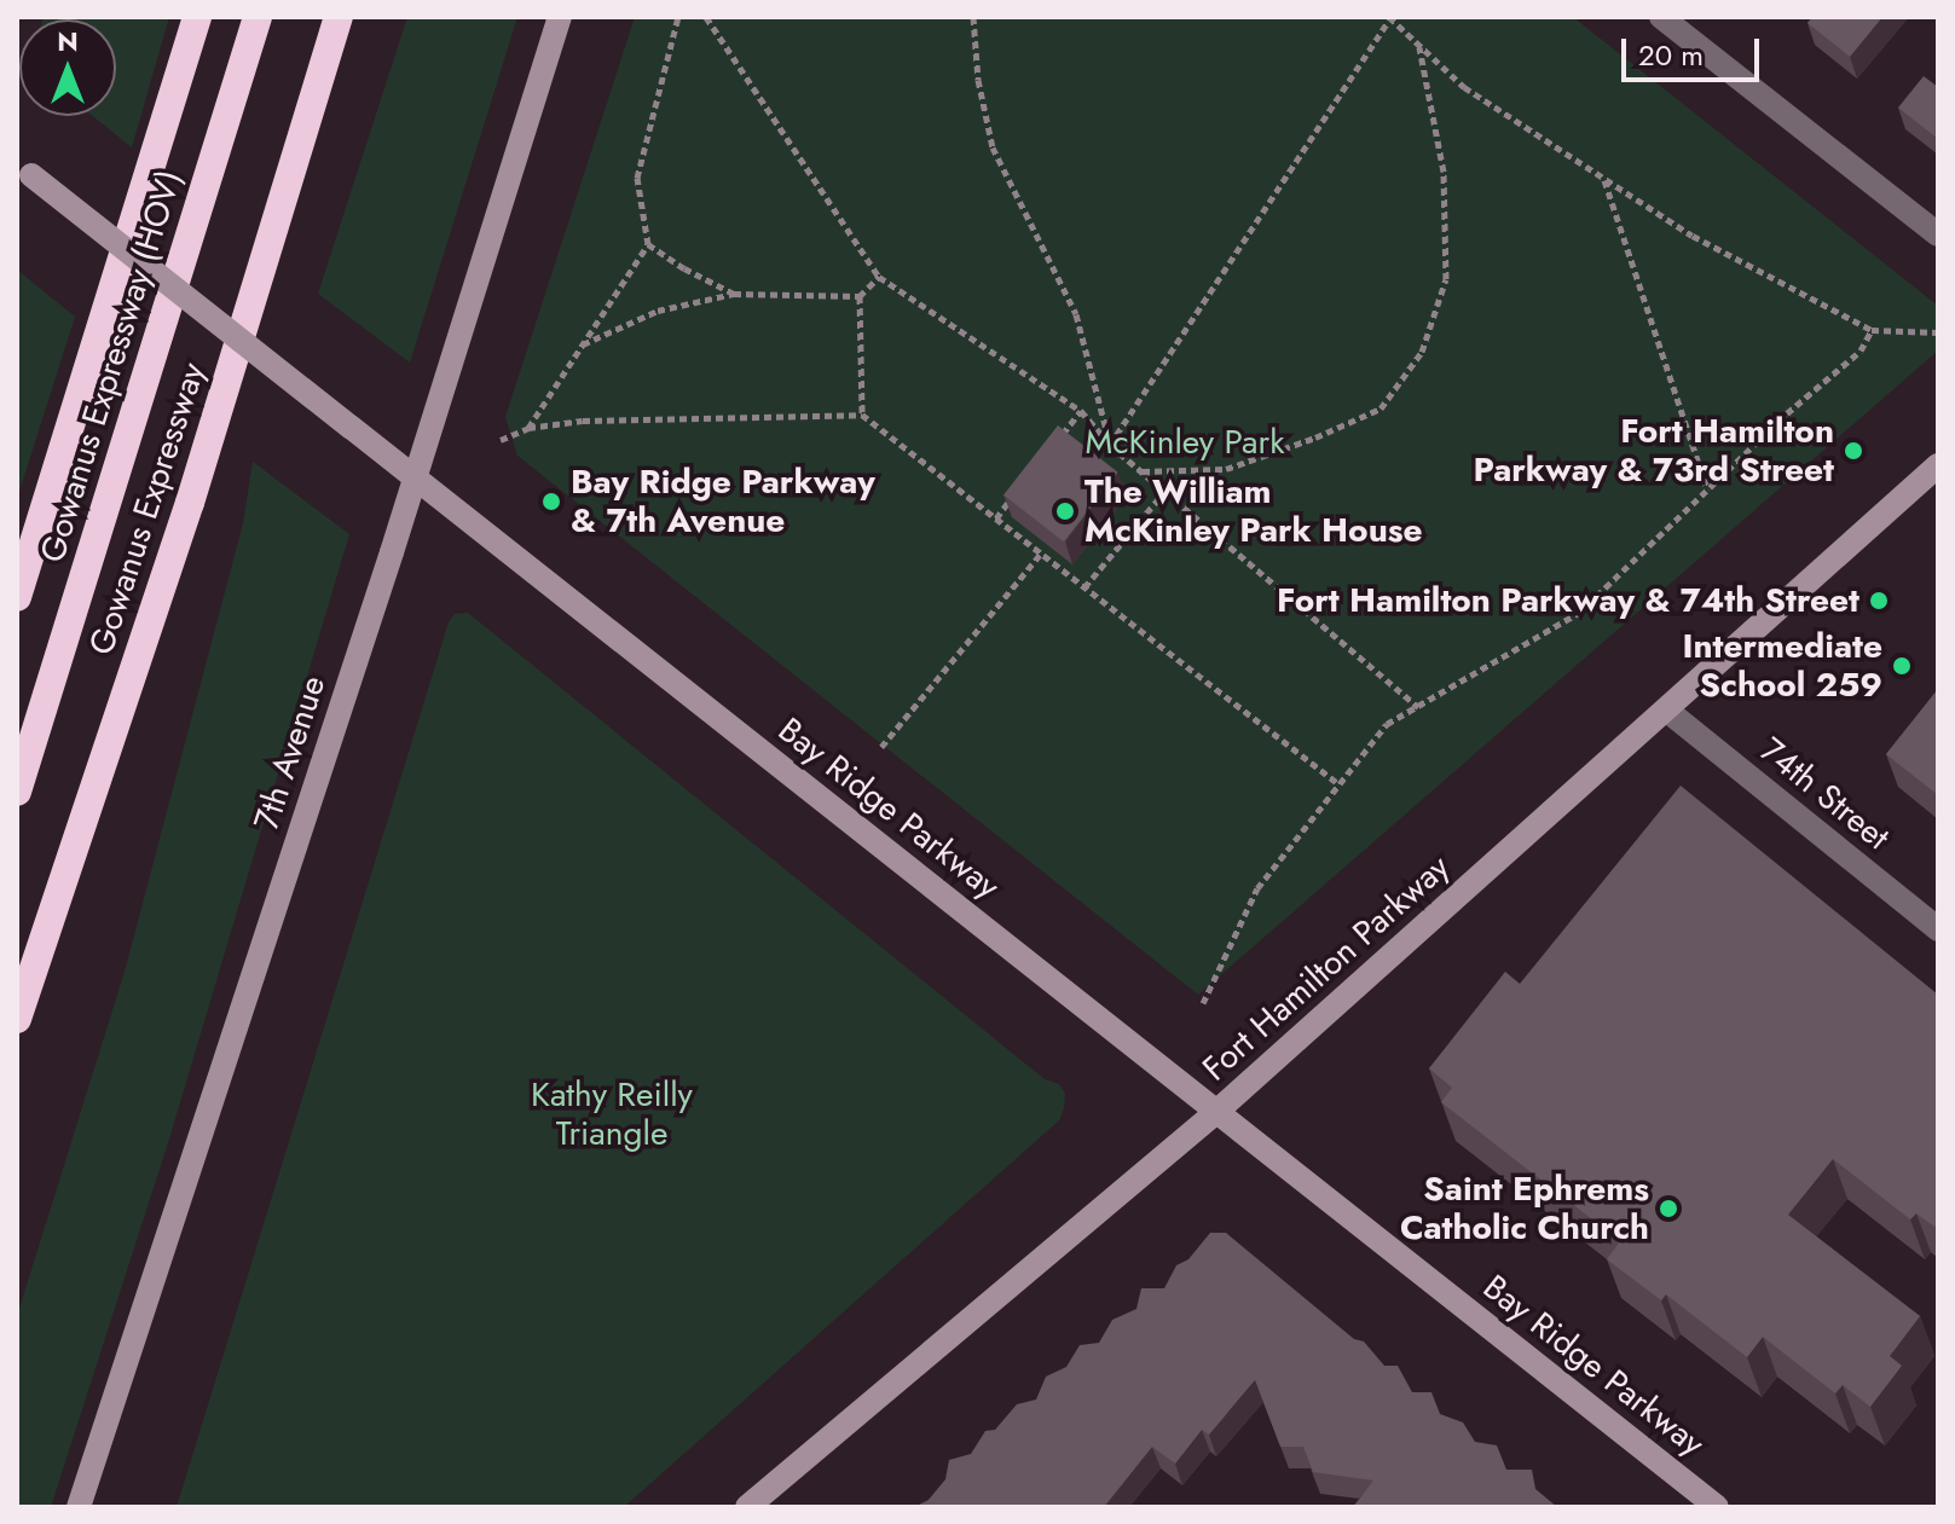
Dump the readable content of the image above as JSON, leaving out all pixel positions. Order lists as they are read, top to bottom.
{
  "streets": {
    "highway": ["Gowanus Expressway (HOV)", "Gowanus Expressway"],
    "main road": ["7th Avenue", "Bay Ridge Parkway", "Fort Hamilton Parkway"],
    "street": ["74th Street"]
  },
  "crossings": [
    ["7th Avenue", "Bay Ridge Parkway"],
    ["74th Street", "Fort Hamilton Parkway"],
    ["Bay Ridge Parkway", "Fort Hamilton Parkway"]
  ],
  "parks": ["McKinley Park", "Kathy Reilly Triangle"],
  "places": [
    "Fort Hamilton Parkway & 73rd Street",
    "Bay Ridge Parkway & 7th Avenue",
    "The William McKinley Park House",
    "Fort Hamilton Parkway & 74th Street",
    "Intermediate School 259",
    "Saint Ephrems Catholic Church"
  ],
  "scale_bar": "20 m",
  "north": "top"
}
